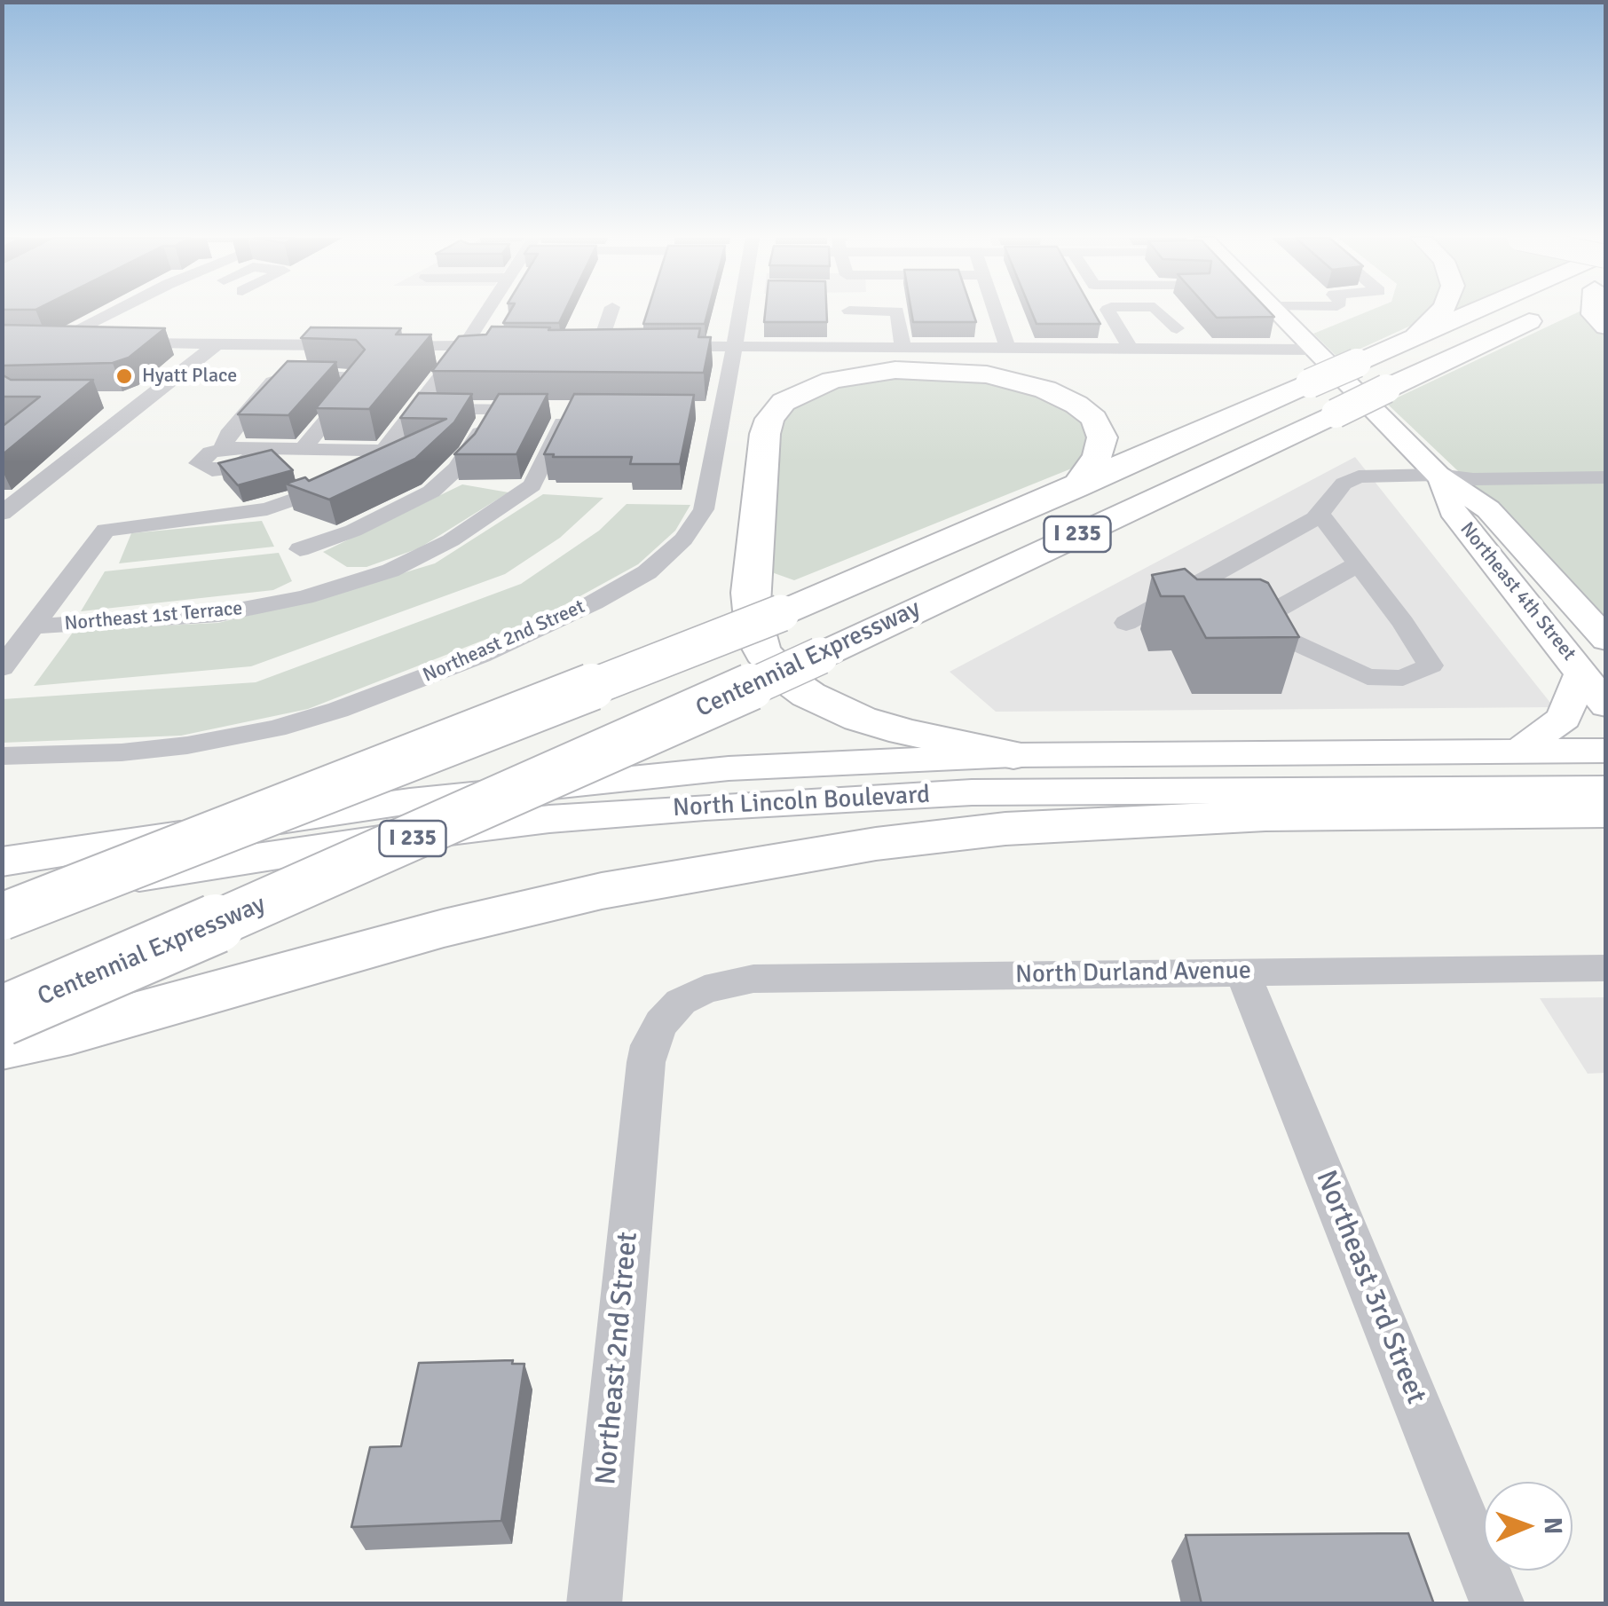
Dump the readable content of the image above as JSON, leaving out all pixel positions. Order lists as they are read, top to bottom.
{
  "streets": {
    "highway": ["I 235", "Centennial Expressway"],
    "main road": ["Northeast 4th Street", "North Lincoln Boulevard"],
    "street": [
      "Northeast 1st Terrace",
      "Northeast 2nd Street",
      "North Durland Avenue",
      "Northeast 3rd Street"
    ]
  },
  "crossings": [
    ["Northeast 2nd Street", "North Durland Avenue"],
    ["North Durland Avenue", "Northeast 3rd Street"]
  ],
  "places": ["Hyatt Place"],
  "north": "right"
}
